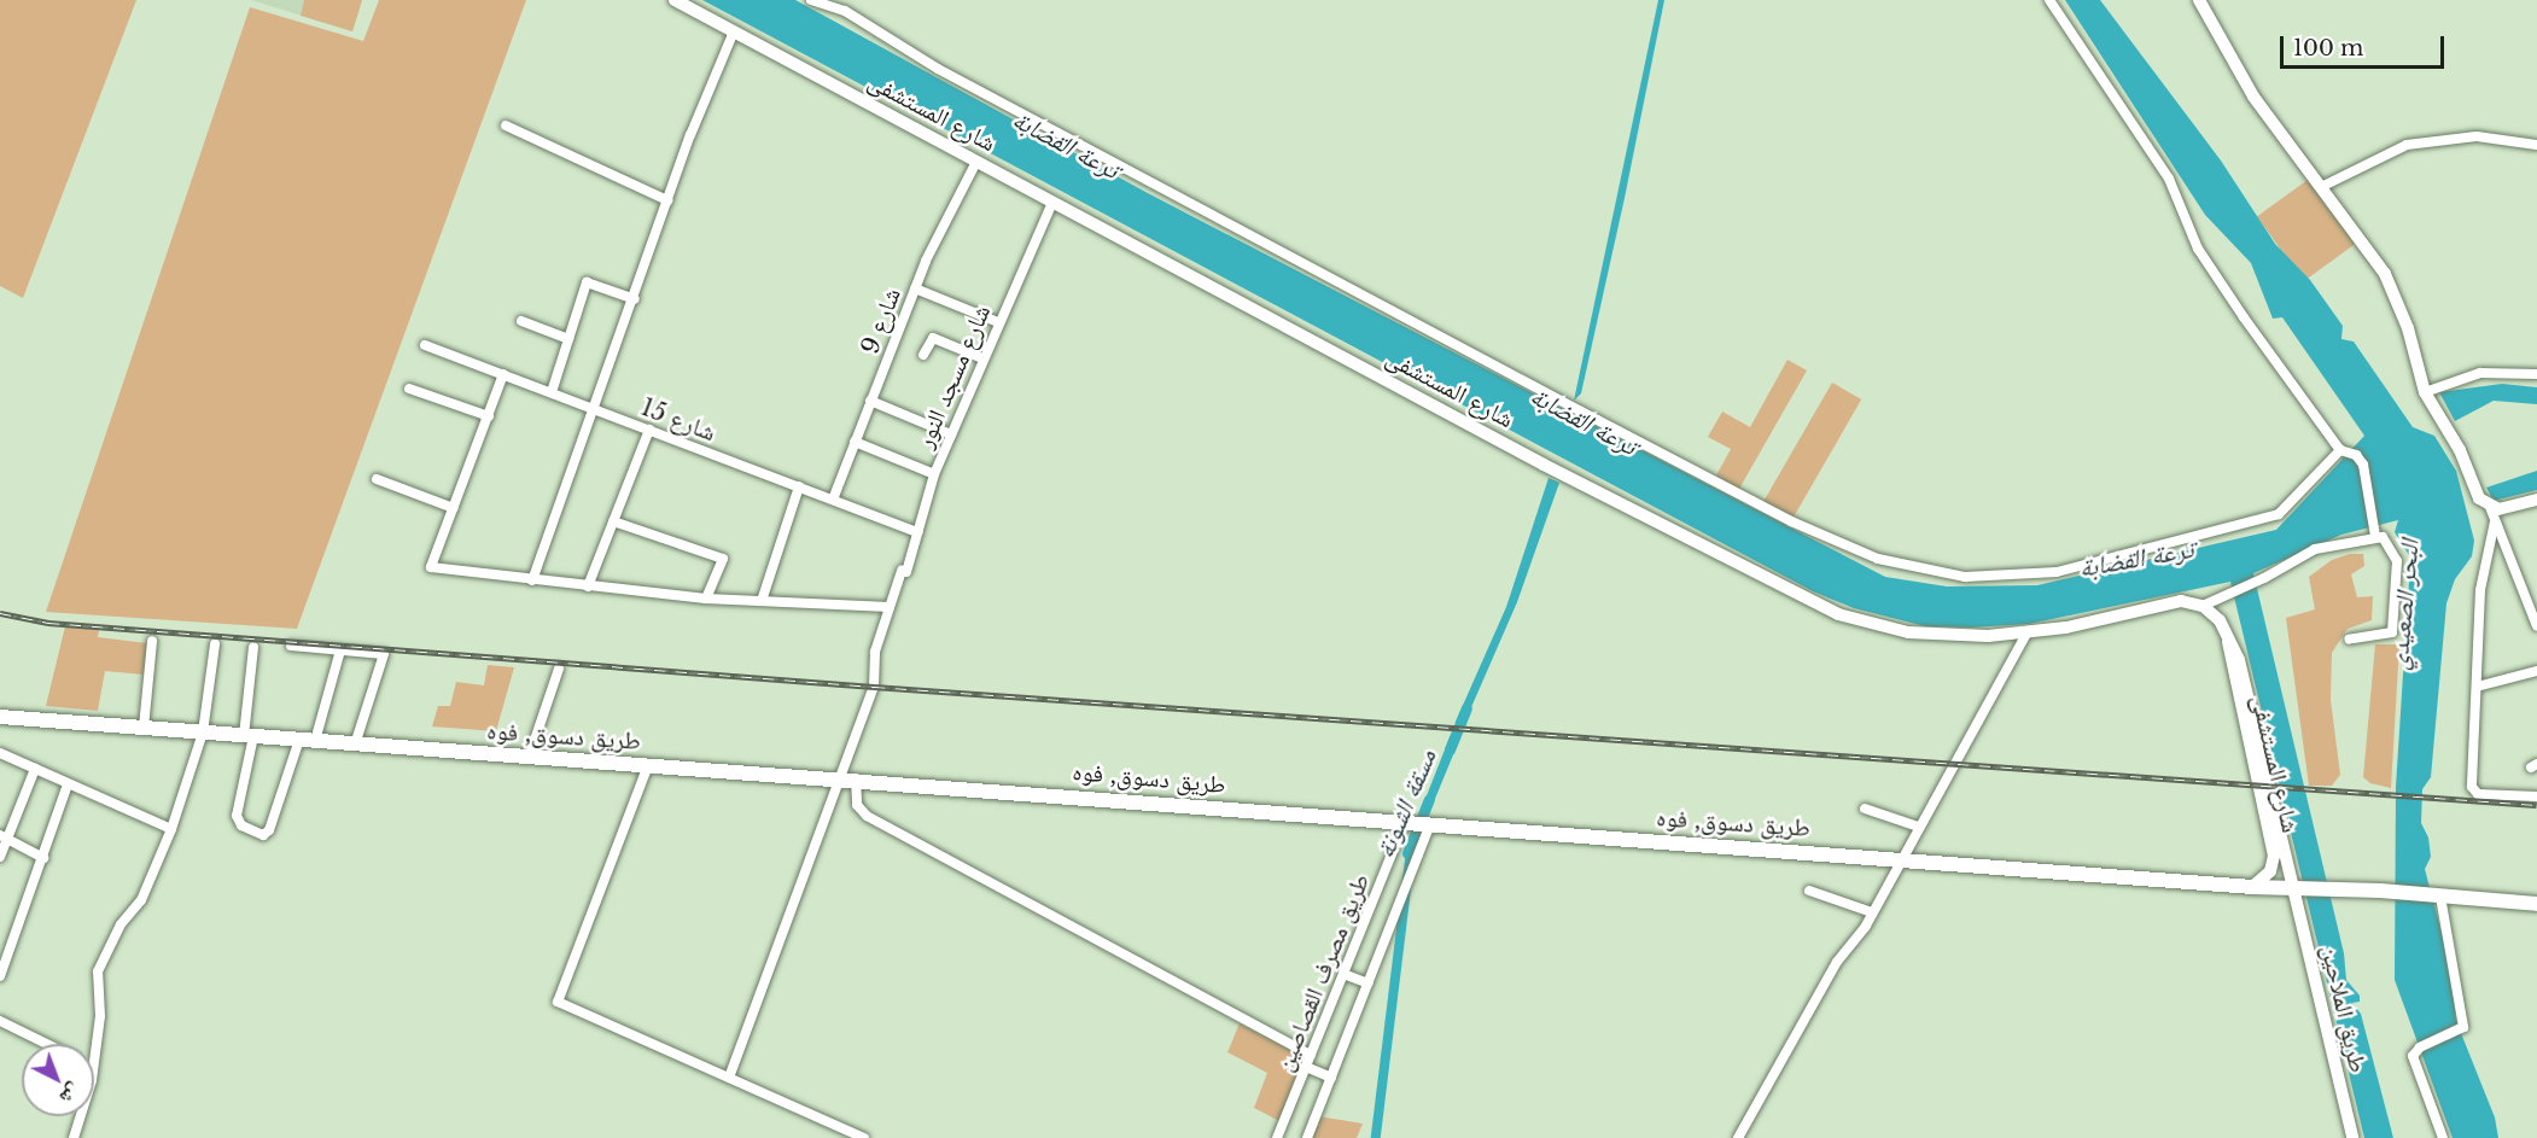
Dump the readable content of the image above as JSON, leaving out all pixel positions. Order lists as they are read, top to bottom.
{
  "streets": {
    "main road": ["شارع المستشفى", "طريق دسوق, فوه", "طريق الملاحين"],
    "street": [
      "شارع 9",
      "شارع مسجد النور",
      "شارع 15",
      "طريق مصرف القصاصين"
    ]
  },
  "crossings": [
    ["شارع المستشفى", "شارع 9"],
    ["شارع المستشفى", "شارع مسجد النور"],
    ["شارع المستشفى", "طريق دسوق, فوه"],
    ["شارع المستشفى", "طريق الملاحين"],
    ["شارع 9", "شارع 15"],
    ["شارع مسجد النور", "شارع 15"],
    ["شارع مسجد النور", "طريق دسوق, فوه"],
    ["طريق دسوق, فوه", "طريق مصرف القصاصين"],
    ["طريق دسوق, فوه", "طريق الملاحين"]
  ],
  "water": ["ترعة القضابة", "البحر الصعيدي", "مسقة الشونة"],
  "scale_bar": "100 m",
  "north": "bottom right"
}
